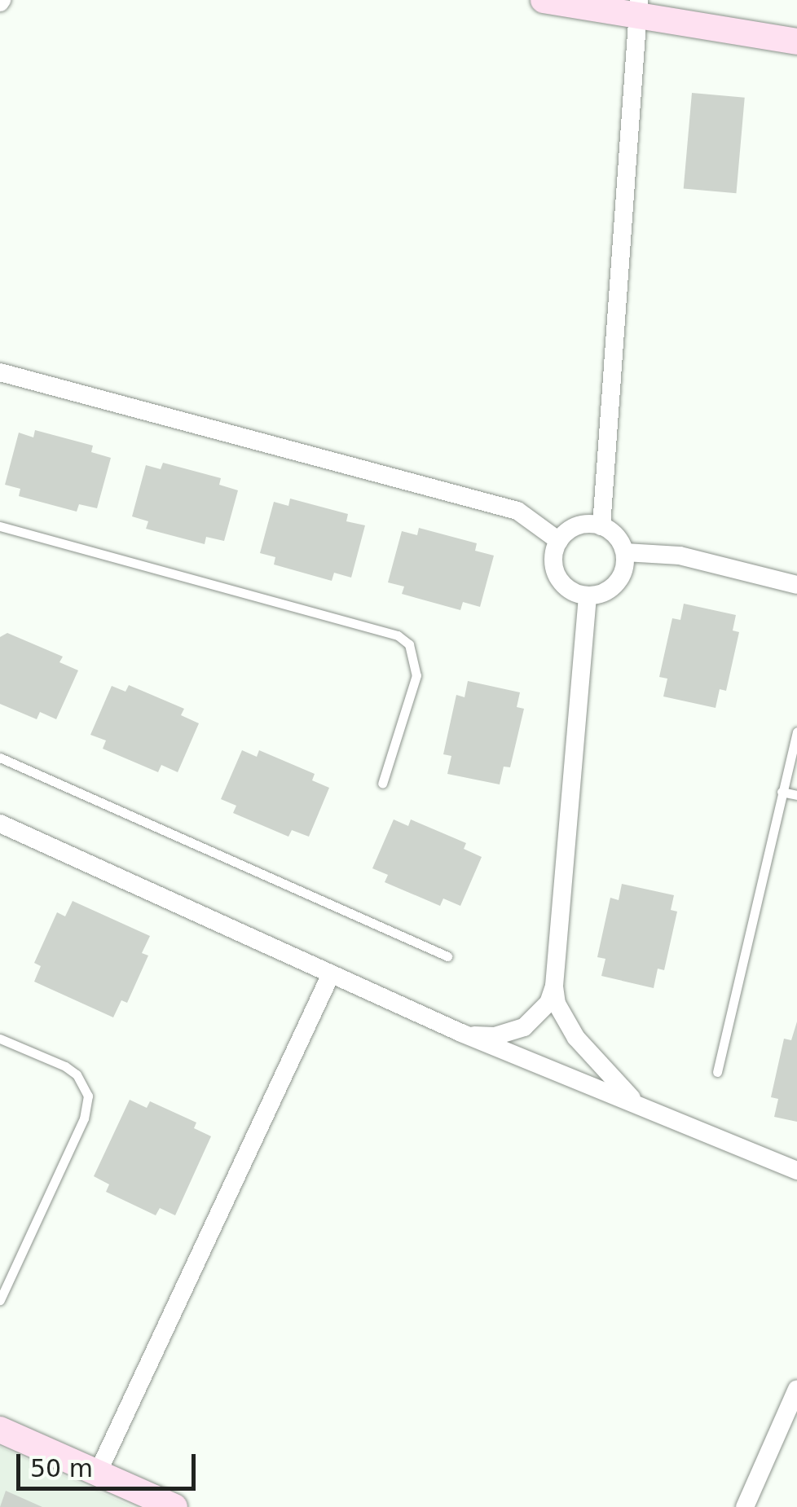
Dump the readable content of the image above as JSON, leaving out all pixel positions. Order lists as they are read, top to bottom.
{
  "scale_bar": "50 m"
}
